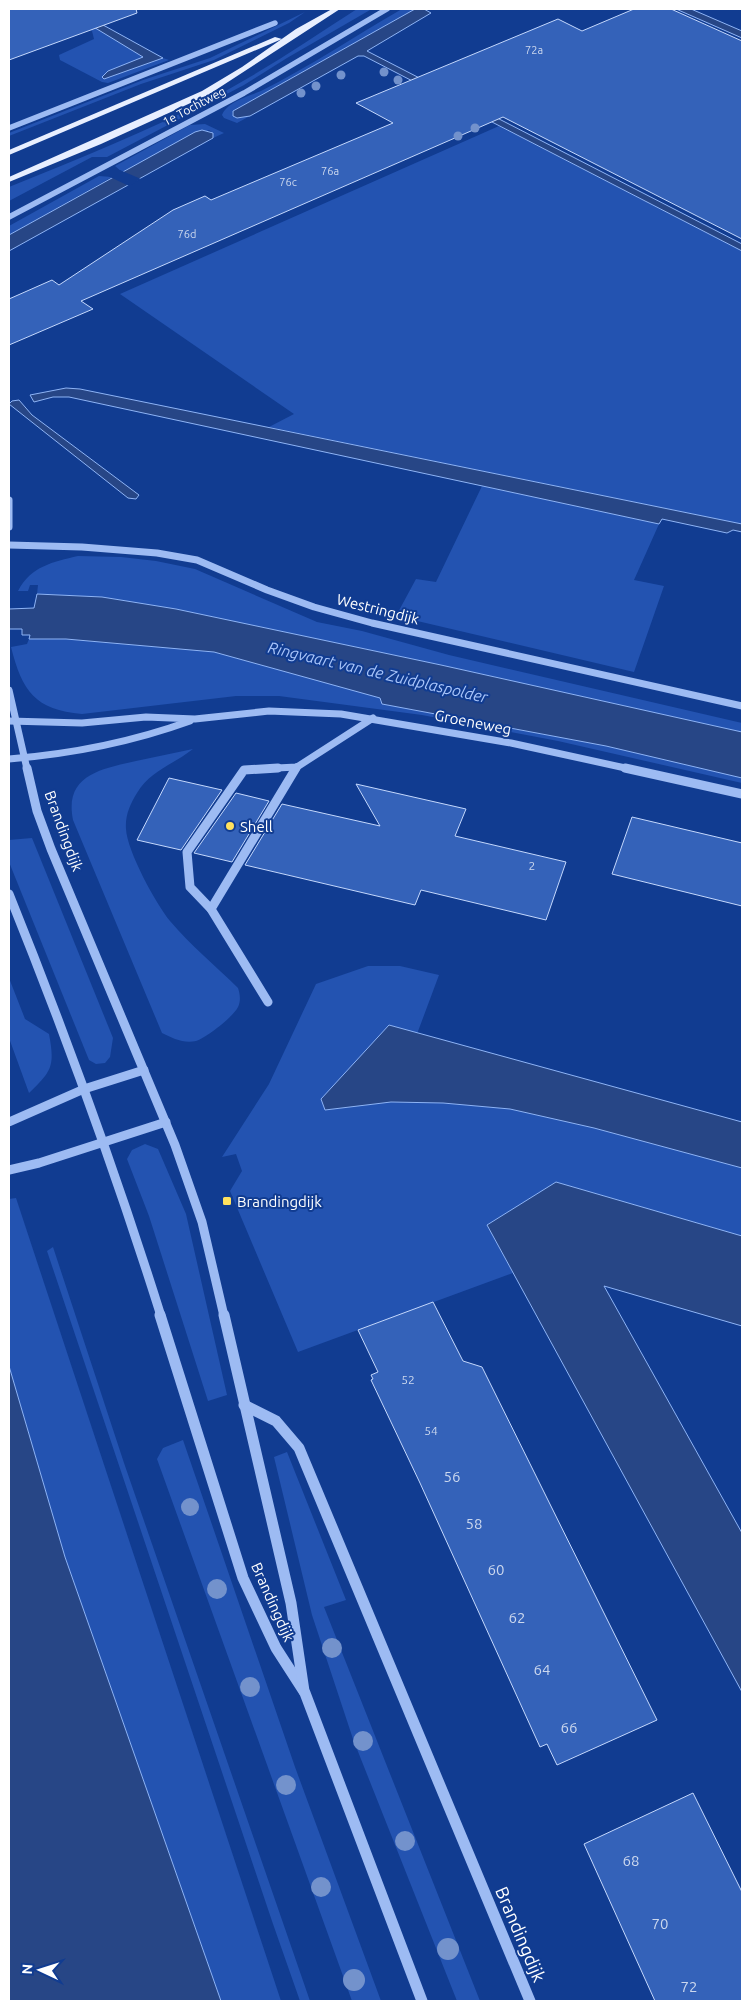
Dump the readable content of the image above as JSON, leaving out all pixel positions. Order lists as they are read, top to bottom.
{
  "streets": {
    "main road": ["1e Tochtweg"],
    "street": ["Westringdijk", "Groeneweg", "Brandingdijk"]
  },
  "crossings": [
    ["Groeneweg", "Brandingdijk"]
  ],
  "water": ["Ringvaart van de Zuidplaspolder"],
  "places": {
    "other": ["Shell"],
    "transit": ["Brandingdijk"]
  },
  "house_numbers": [
    "72a",
    "76a",
    "76c",
    "76d",
    "2",
    "52",
    "54",
    "56",
    "58",
    "60",
    "62",
    "64",
    "66",
    "68",
    "70",
    "72"
  ],
  "north": "left"
}
